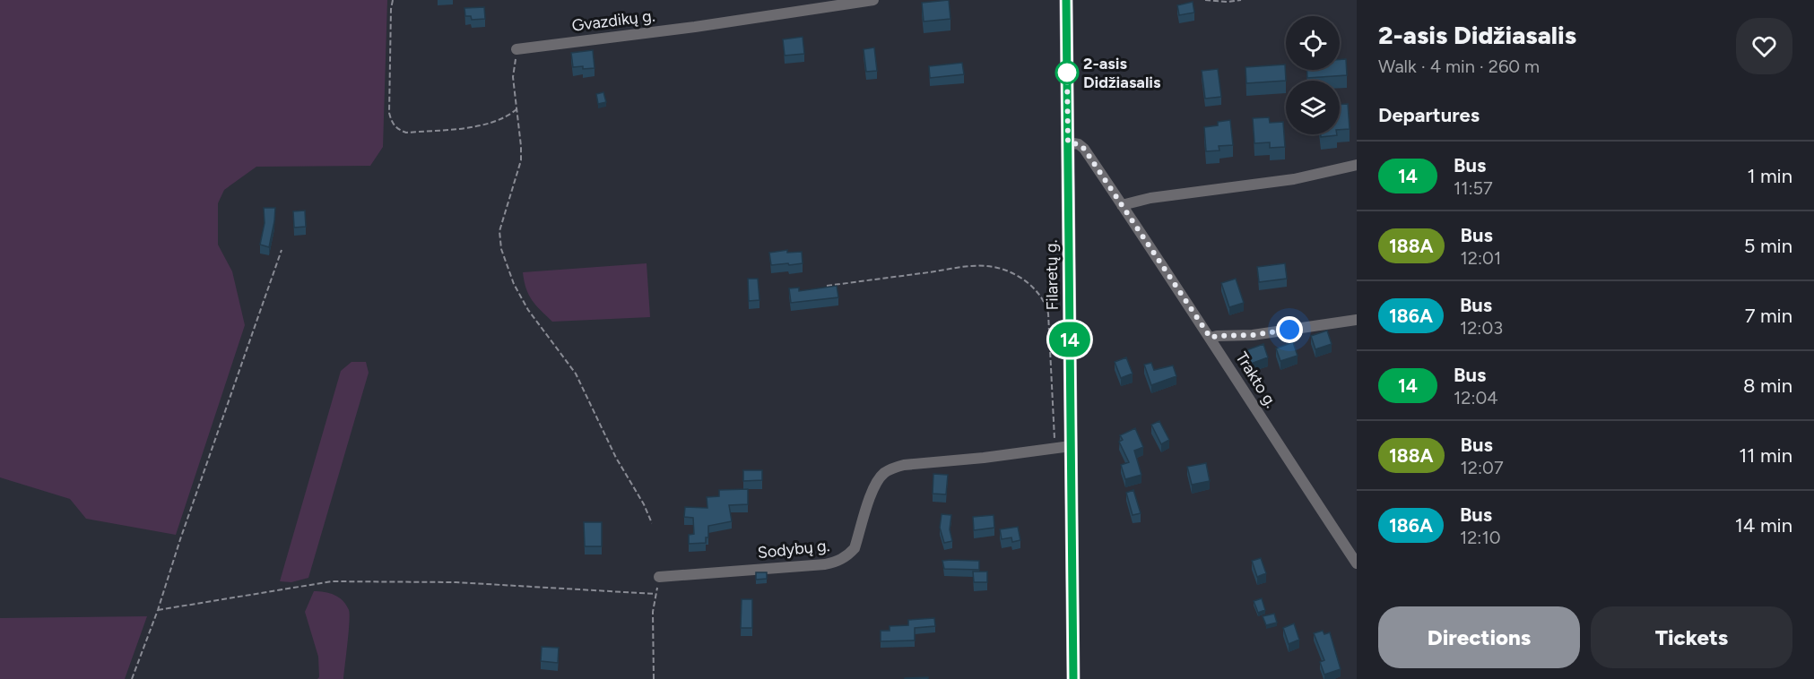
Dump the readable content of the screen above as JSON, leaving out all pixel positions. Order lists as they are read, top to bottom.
{
  "streets": {
    "main road": ["Filaretų g."],
    "street": ["Gvazdikų g.", "Trakto g.", "Sodybų g."]
  },
  "crossings": [
    ["Filaretų g.", "Trakto g."],
    ["Filaretų g.", "Sodybų g."]
  ],
  "places": ["2-asis Didžiasalis"],
  "lines": ["bus line 14"],
  "page": {
    "on_map": "14",
    "heading": [
      ["2-asis Didžiasalis", "Walk · 4 min · 260 m"],
      "Departures"
    ],
    "list": [
      {
        "mark": "14",
        "name": "Bus",
        "note": "11:57",
        "value": "1 min"
      },
      {
        "mark": "188A",
        "name": "Bus",
        "note": "12:01",
        "value": "5 min"
      },
      {
        "mark": "186A",
        "name": "Bus",
        "note": "12:03",
        "value": "7 min"
      },
      {
        "mark": "14",
        "name": "Bus",
        "note": "12:04",
        "value": "8 min"
      },
      {
        "mark": "188A",
        "name": "Bus",
        "note": "12:07",
        "value": "11 min"
      },
      {
        "mark": "186A",
        "name": "Bus",
        "note": "12:10",
        "value": "14 min"
      }
    ],
    "buttons": ["Directions", "Tickets"]
  }
}
